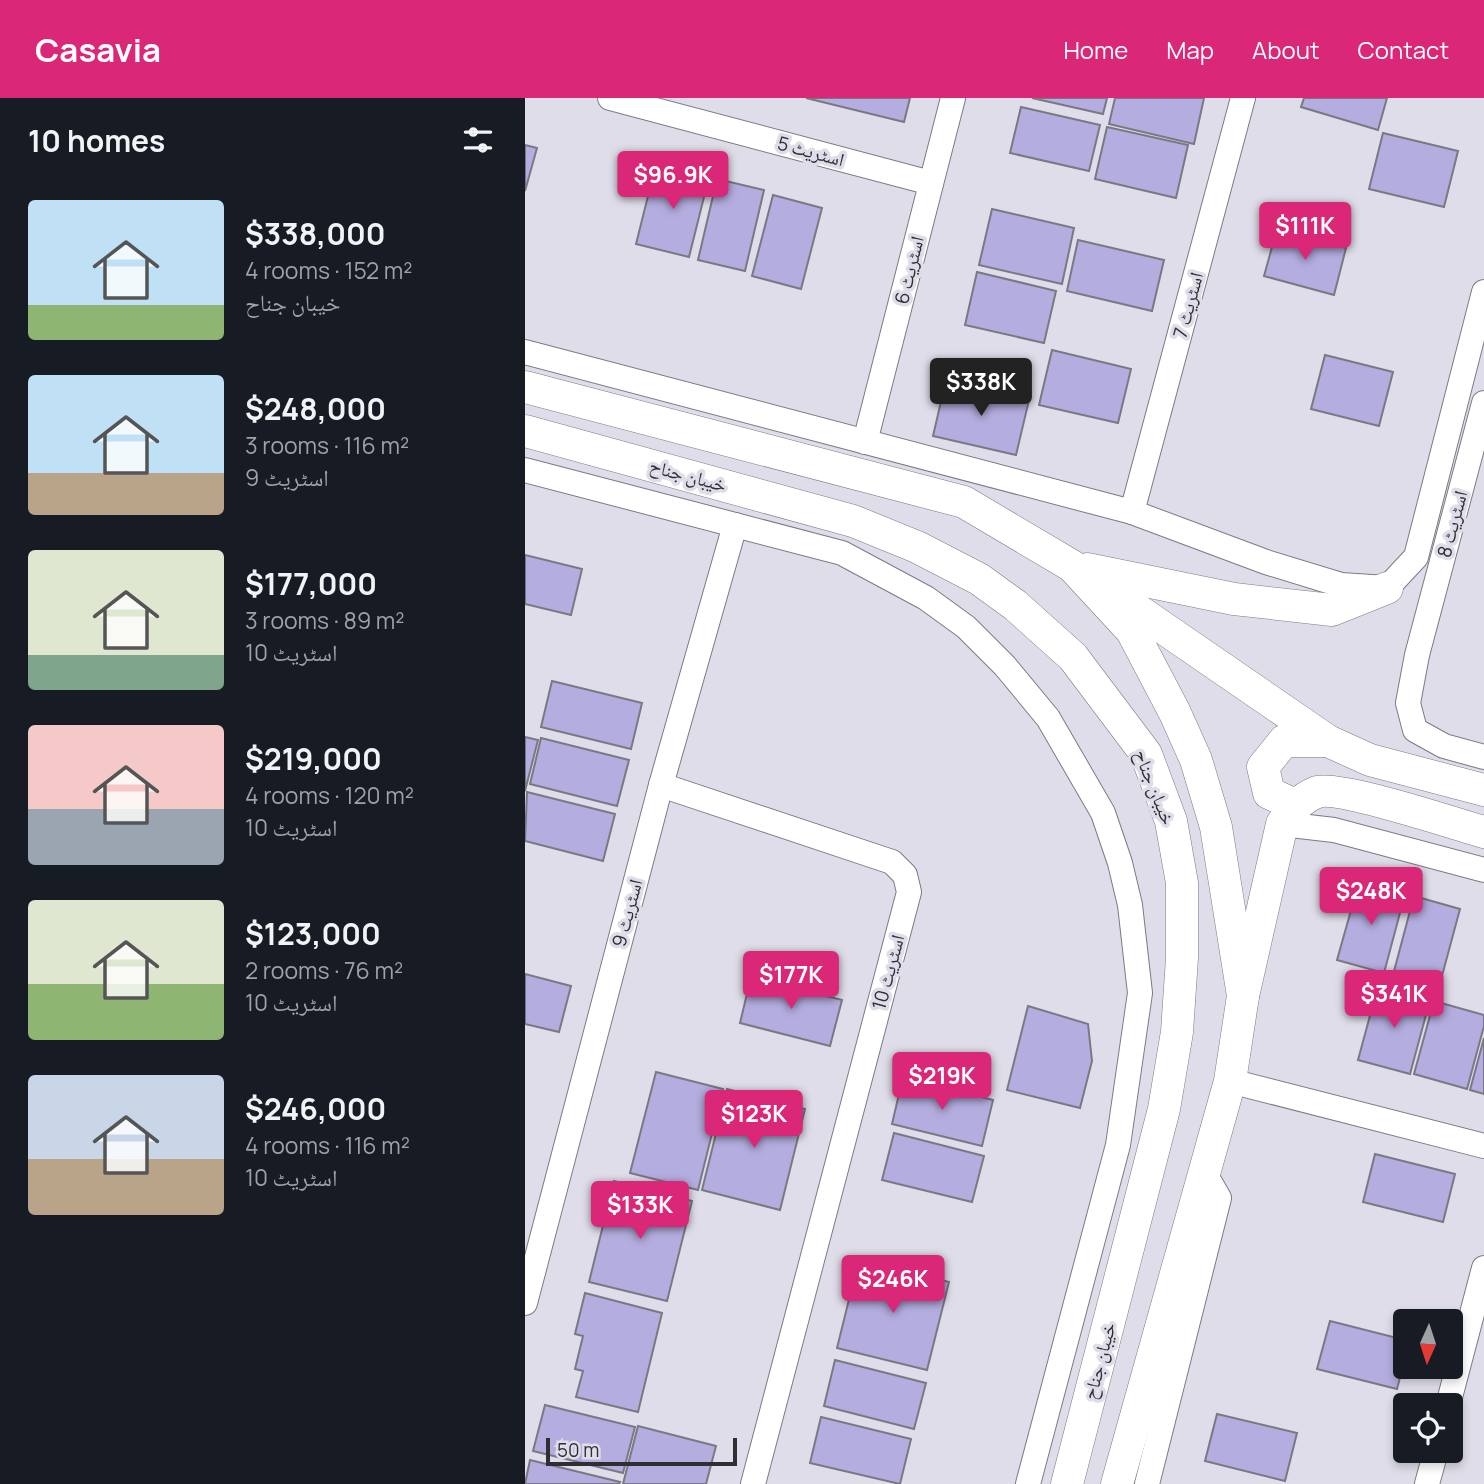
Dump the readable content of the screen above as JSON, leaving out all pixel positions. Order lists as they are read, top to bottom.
{
  "streets": {
    "main road": ["خیبان جناح"],
    "street": [
      "اسٹریٹ 5",
      "اسٹریٹ 6",
      "اسٹریٹ 7",
      "اسٹریٹ 8",
      "اسٹریٹ 9",
      "اسٹریٹ 10"
    ]
  },
  "crossings": [
    ["اسٹریٹ 5", "اسٹریٹ 6"],
    ["اسٹریٹ 9", "اسٹریٹ 10"]
  ],
  "scale_bar": "50 m",
  "north": "bottom",
  "page": {
    "header": "Casavia",
    "nav": [
      "Home",
      "Map",
      "About",
      "Contact"
    ],
    "heading": "10 homes",
    "price": [
      "$96.9K",
      "$111K",
      "$338K",
      "$248K",
      "$177K",
      "$341K",
      "$219K",
      "$123K",
      "$133K",
      "$246K"
    ],
    "list": [
      {
        "name": "$338,000",
        "note": "4 rooms · 152 m² · خیبان جناح"
      },
      {
        "name": "$248,000",
        "note": "3 rooms · 116 m² · اسٹریٹ 9"
      },
      {
        "name": "$177,000",
        "note": "3 rooms · 89 m² · اسٹریٹ 10"
      },
      {
        "name": "$219,000",
        "note": "4 rooms · 120 m² · اسٹریٹ 10"
      },
      {
        "name": "$123,000",
        "note": "2 rooms · 76 m² · اسٹریٹ 10"
      },
      {
        "name": "$246,000",
        "note": "4 rooms · 116 m² · اسٹریٹ 10"
      }
    ],
    "scale": "50 m"
  }
}
